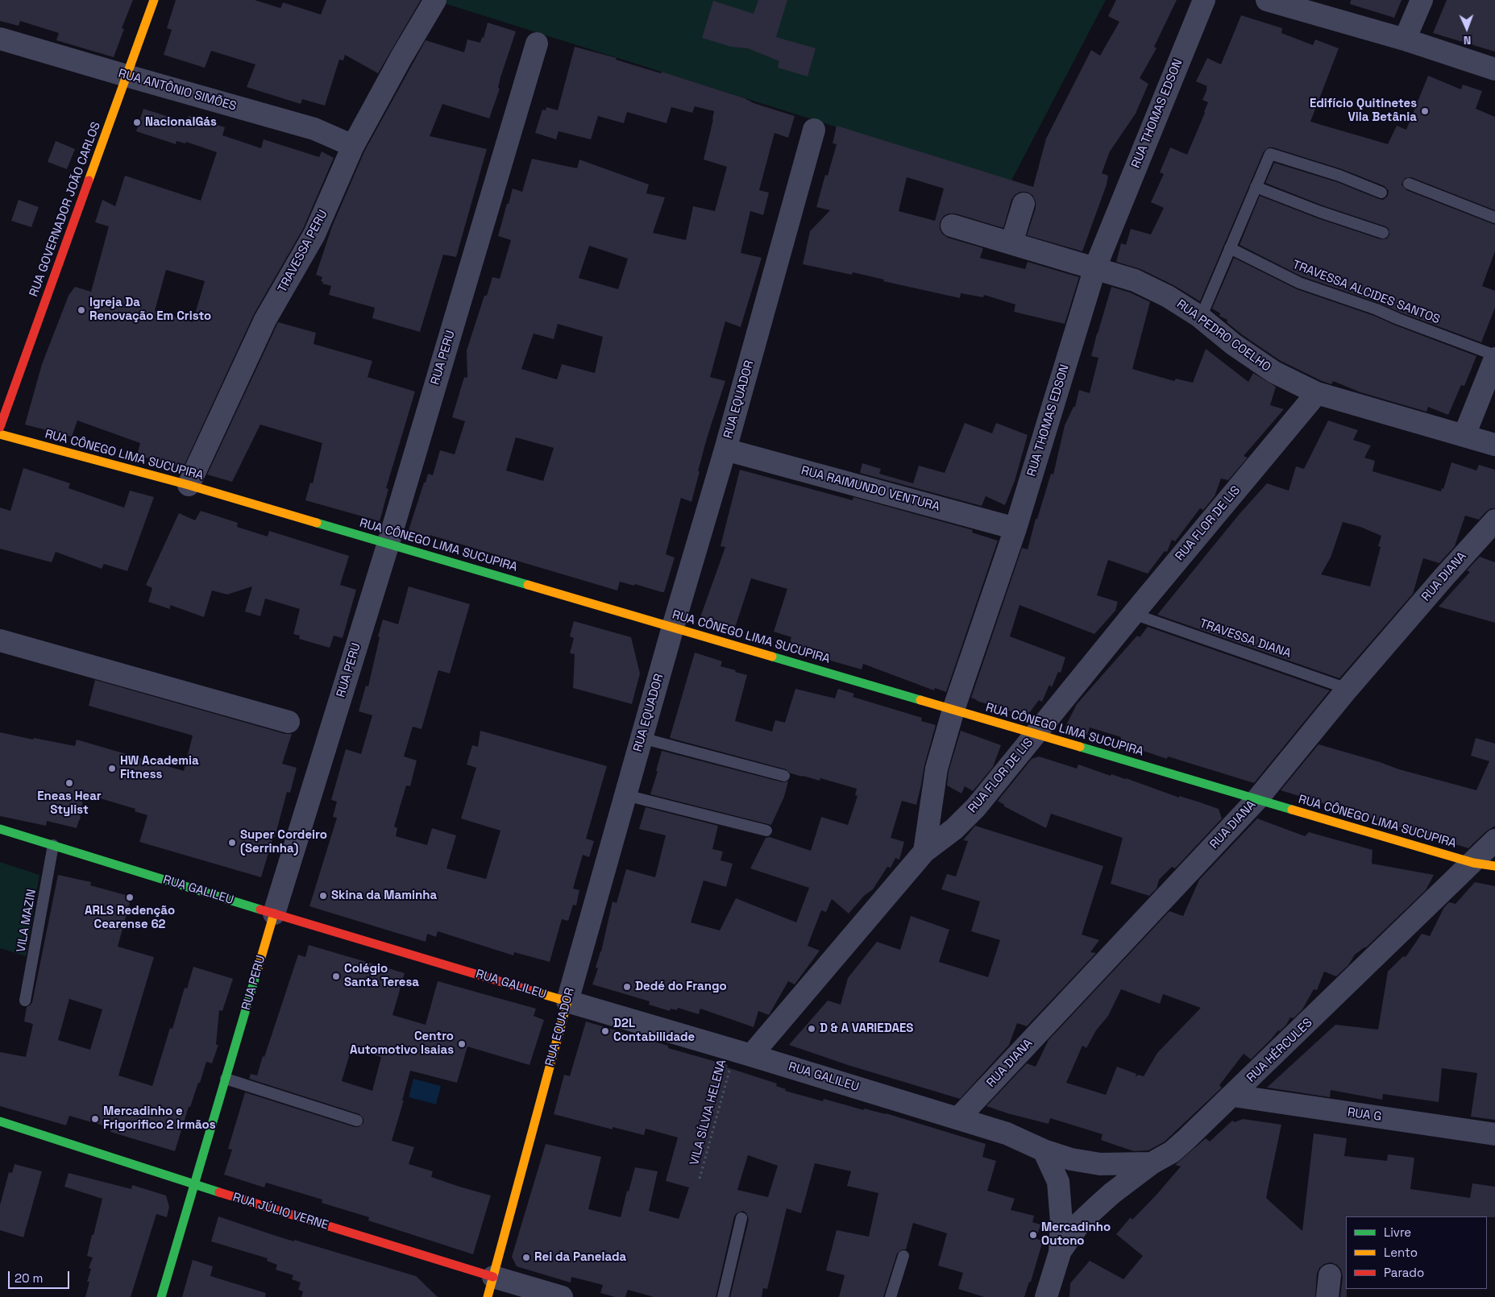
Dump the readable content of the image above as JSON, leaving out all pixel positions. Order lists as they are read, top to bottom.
{
  "streets": {
    "street": [
      "RUA ANTÔNIO SIMÕES",
      "RUA THOMAS EDSON",
      "RUA GOVERNADOR JOÃO CARLOS",
      "TRAVESSA PERU",
      "RUA PEDRO COELHO",
      "RUA PERU",
      "RUA EQUADOR",
      "RUA CÔNEGO LIMA SUCUPIRA",
      "RUA RAIMUNDO VENTURA",
      "RUA FLOR DE LIS",
      "RUA DIANA",
      "RUA GALILEU",
      "RUA HÉRCULES",
      "RUA G",
      "RUA JÚLIO VERNE"
    ],
    "lane": ["TRAVESSA ALCIDES SANTOS", "TRAVESSA DIANA", "VILA MAZIN"],
    "path": ["VILA SÍLVIA HELENA"]
  },
  "crossings": [
    ["RUA ANTÔNIO SIMÕES", "RUA GOVERNADOR JOÃO CARLOS"],
    ["RUA ANTÔNIO SIMÕES", "TRAVESSA PERU"],
    ["RUA THOMAS EDSON", "RUA PEDRO COELHO"],
    ["RUA THOMAS EDSON", "RUA CÔNEGO LIMA SUCUPIRA"],
    ["RUA THOMAS EDSON", "RUA RAIMUNDO VENTURA"],
    ["RUA THOMAS EDSON", "RUA FLOR DE LIS"],
    ["TRAVESSA PERU", "RUA CÔNEGO LIMA SUCUPIRA"],
    ["RUA PEDRO COELHO", "RUA FLOR DE LIS"],
    ["RUA PERU", "RUA CÔNEGO LIMA SUCUPIRA"],
    ["RUA PERU", "RUA GALILEU"],
    ["RUA PERU", "RUA JÚLIO VERNE"],
    ["RUA EQUADOR", "RUA CÔNEGO LIMA SUCUPIRA"],
    ["RUA EQUADOR", "RUA RAIMUNDO VENTURA"],
    ["RUA EQUADOR", "RUA GALILEU"],
    ["RUA EQUADOR", "RUA JÚLIO VERNE"],
    ["RUA CÔNEGO LIMA SUCUPIRA", "RUA FLOR DE LIS"],
    ["RUA CÔNEGO LIMA SUCUPIRA", "RUA DIANA"],
    ["RUA CÔNEGO LIMA SUCUPIRA", "RUA HÉRCULES"],
    ["RUA FLOR DE LIS", "TRAVESSA DIANA"],
    ["RUA FLOR DE LIS", "RUA GALILEU"],
    ["RUA FLOR DE LIS", "VILA SÍLVIA HELENA"],
    ["RUA DIANA", "TRAVESSA DIANA"],
    ["RUA DIANA", "RUA GALILEU"],
    ["RUA GALILEU", "VILA MAZIN"],
    ["RUA GALILEU", "RUA HÉRCULES"],
    ["RUA GALILEU", "VILA SÍLVIA HELENA"],
    ["RUA HÉRCULES", "RUA G"]
  ],
  "places": [
    "Edifício Quitinetes Vila Betânia",
    "NacionalGás",
    "Igreja Da Renovação Em Cristo",
    "HW Academia Fitness",
    "Eneas Hear Stylist",
    "Super Cordeiro (Serrinha)",
    "Skina da Maminha",
    "ARLS Redenção Cearense 62",
    "Colégio Santa Teresa",
    "Dedé do Frango",
    "D & A VARIEDAES",
    "D2L Contabilidade",
    "Centro Automotivo Isaias",
    "Mercadinho e Frigorifico 2 Irmãos",
    "Mercadinho Outono",
    "Rei da Panelada"
  ],
  "legend": ["Livre", "Lento", "Parado"],
  "scale_bar": "20 m",
  "north": "bottom"
}
